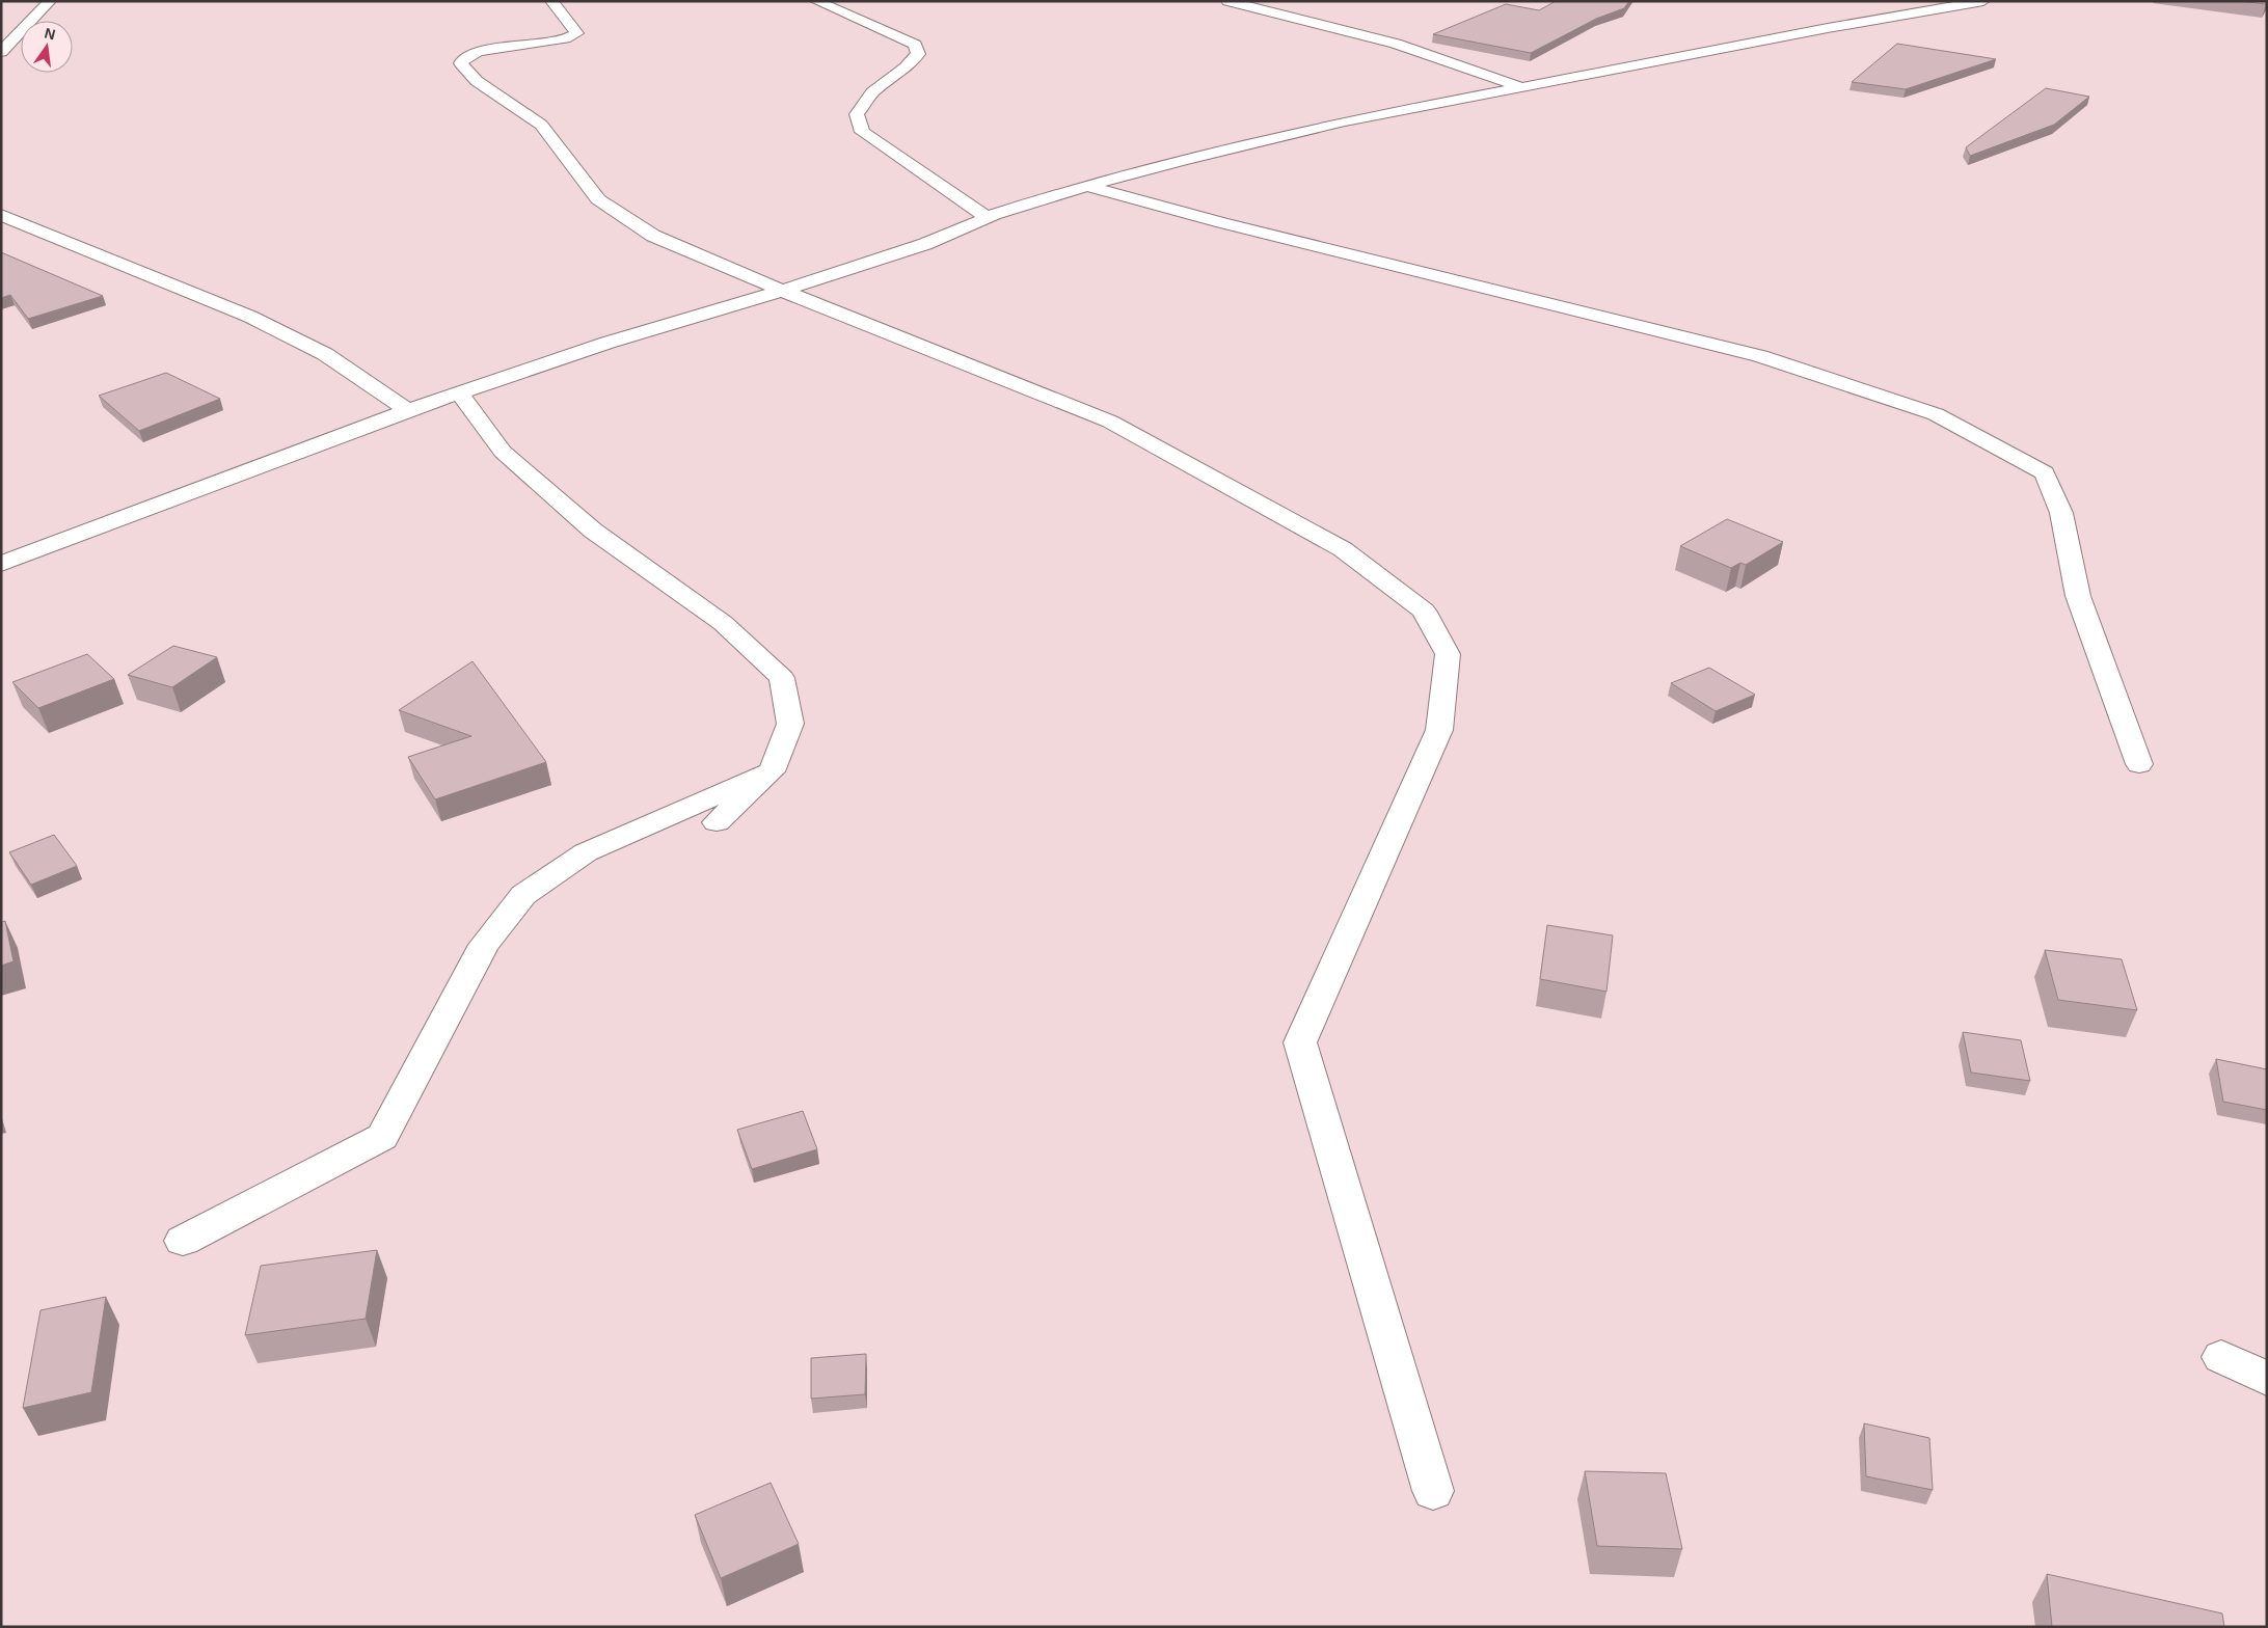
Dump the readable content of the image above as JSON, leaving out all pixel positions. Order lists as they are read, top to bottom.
{
  "north": "top"
}
